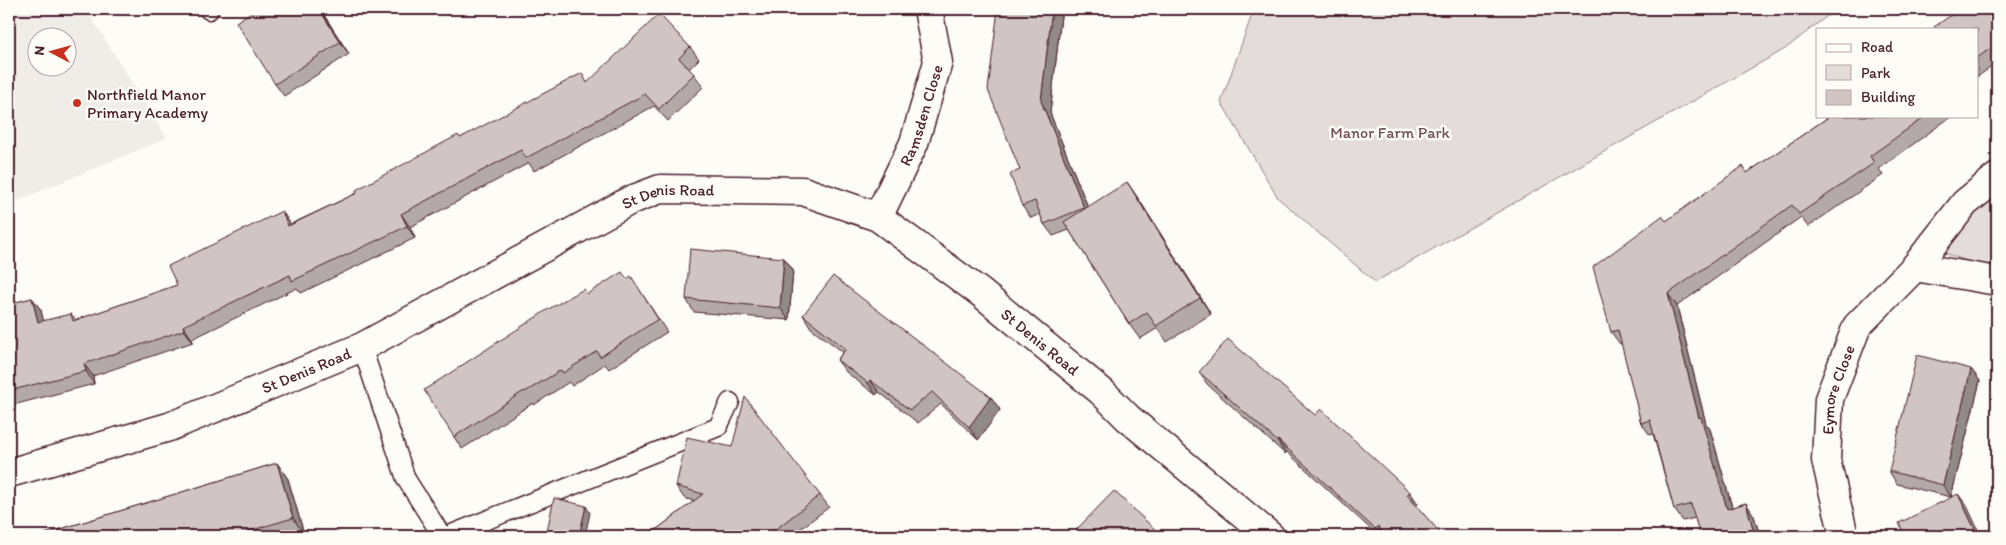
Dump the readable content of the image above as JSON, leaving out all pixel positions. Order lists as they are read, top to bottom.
{
  "streets": {
    "street": ["Ramsden Close", "St Denis Road", "Eymore Close"]
  },
  "crossings": [
    ["Ramsden Close", "St Denis Road"]
  ],
  "parks": ["Manor Farm Park"],
  "places": ["Northfield Manor Primary Academy"],
  "legend": ["Road", "Park", "Building"],
  "north": "left"
}
